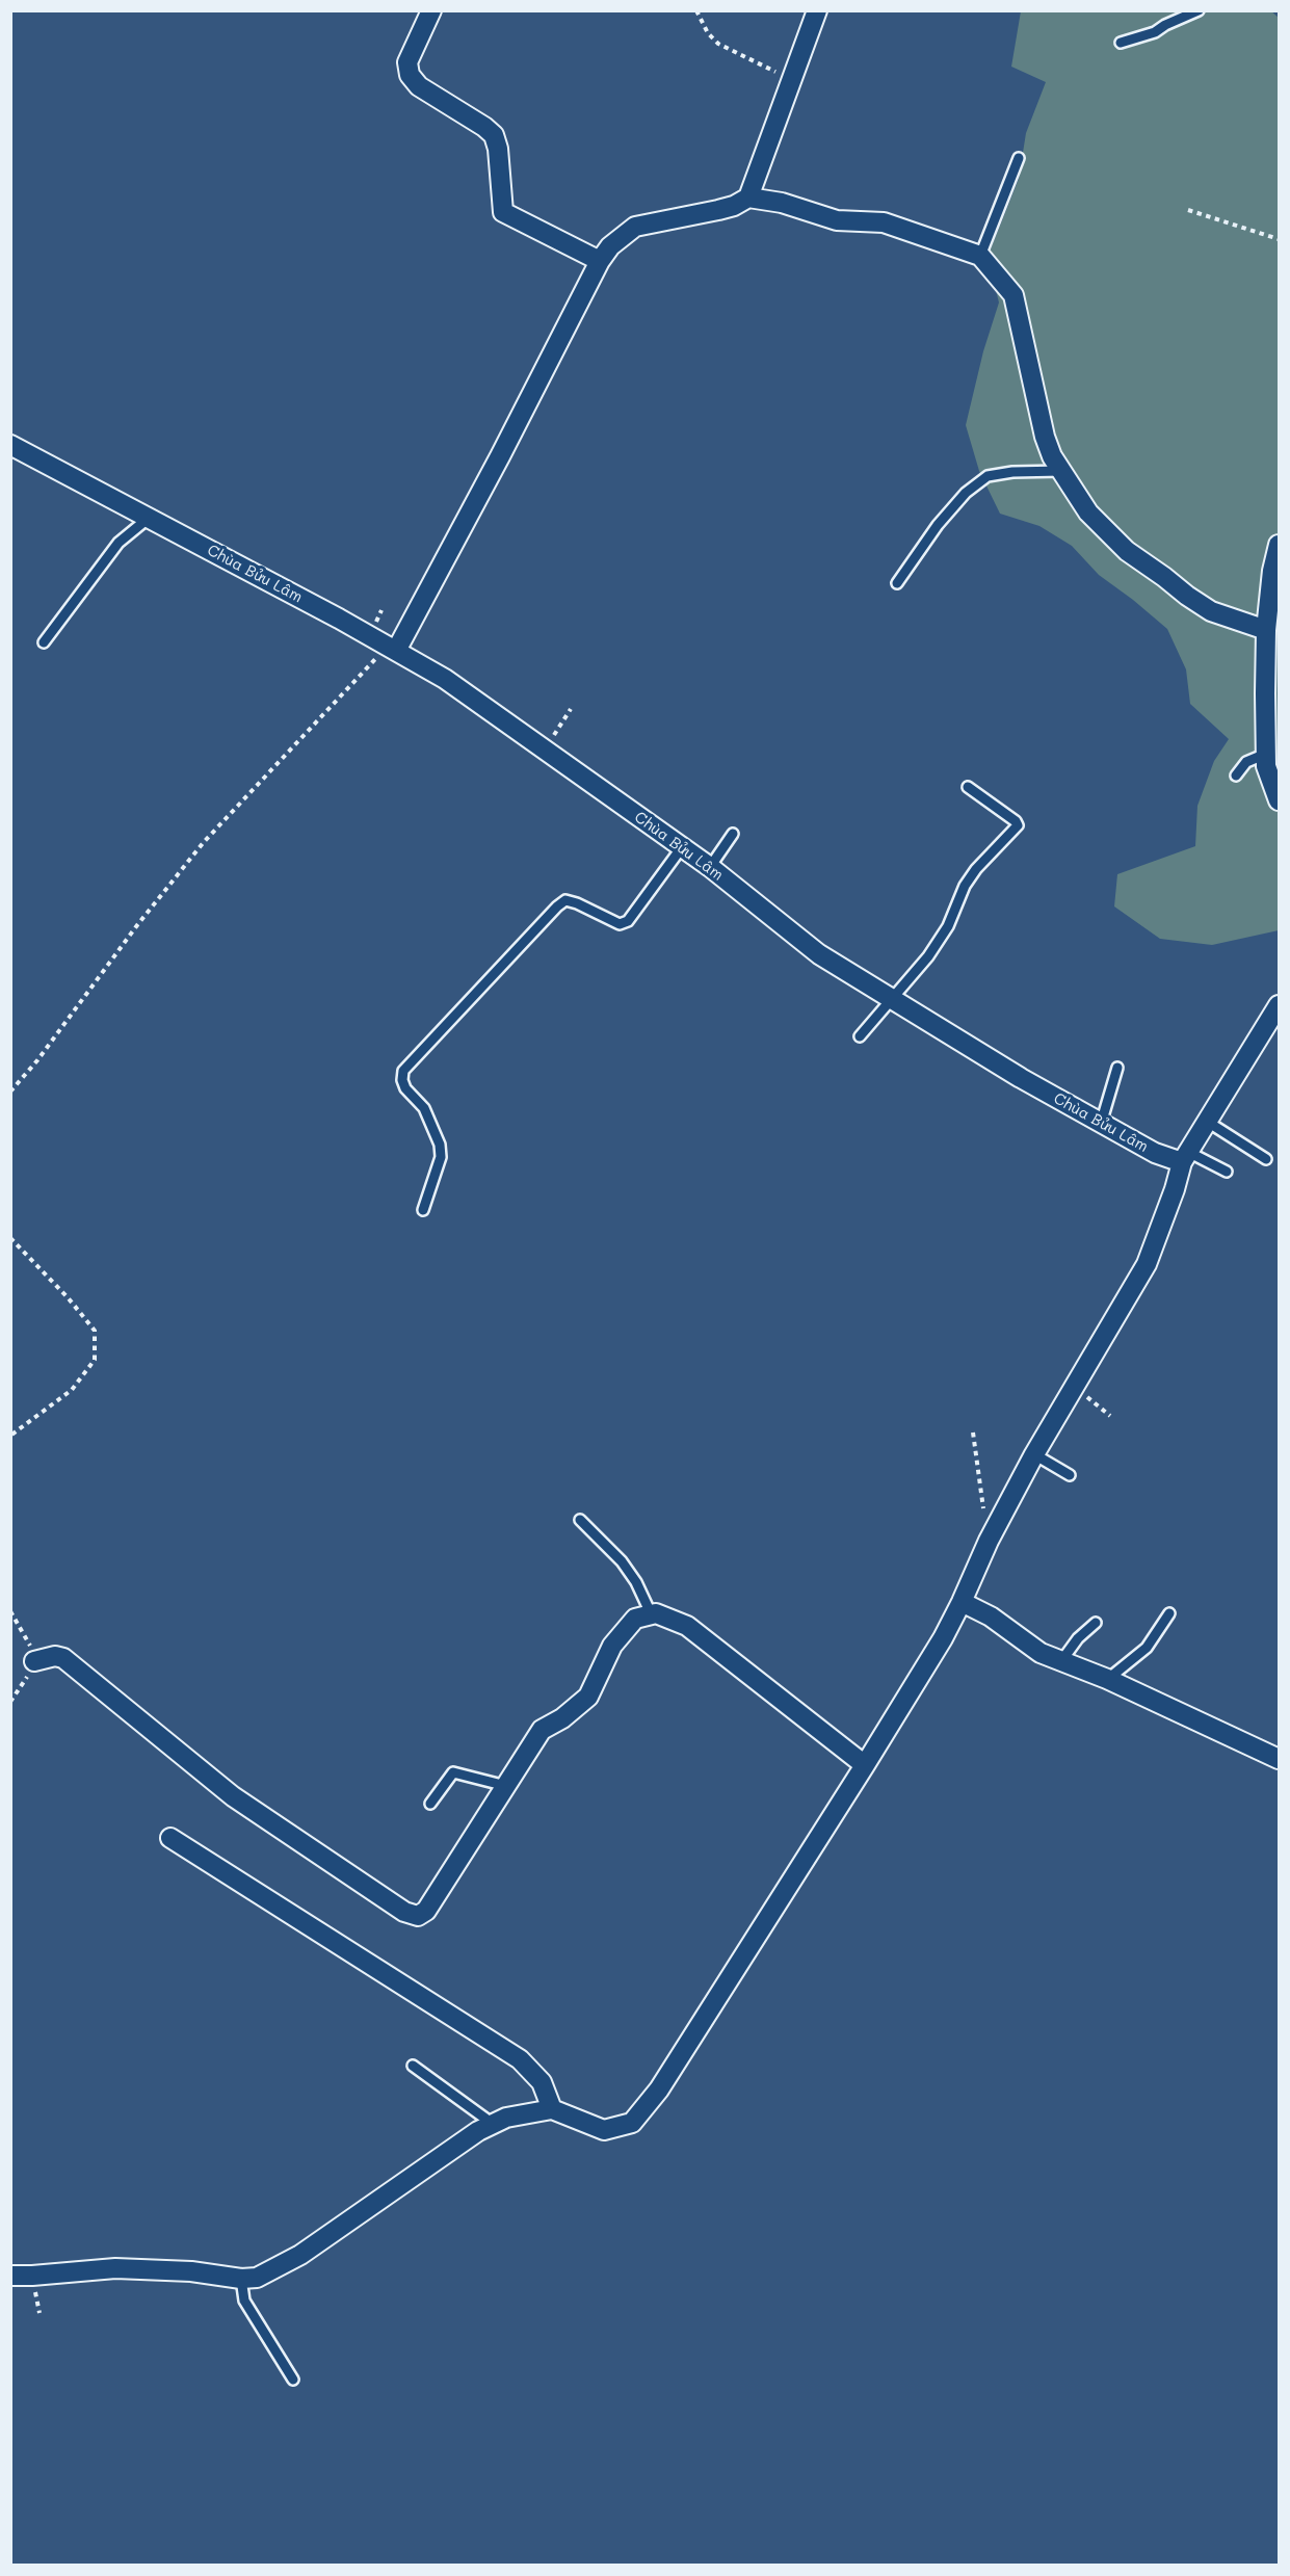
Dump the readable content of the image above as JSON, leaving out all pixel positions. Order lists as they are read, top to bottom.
{
  "streets": {
    "street": ["Chùa Bửu Lâm"]
  }
}
